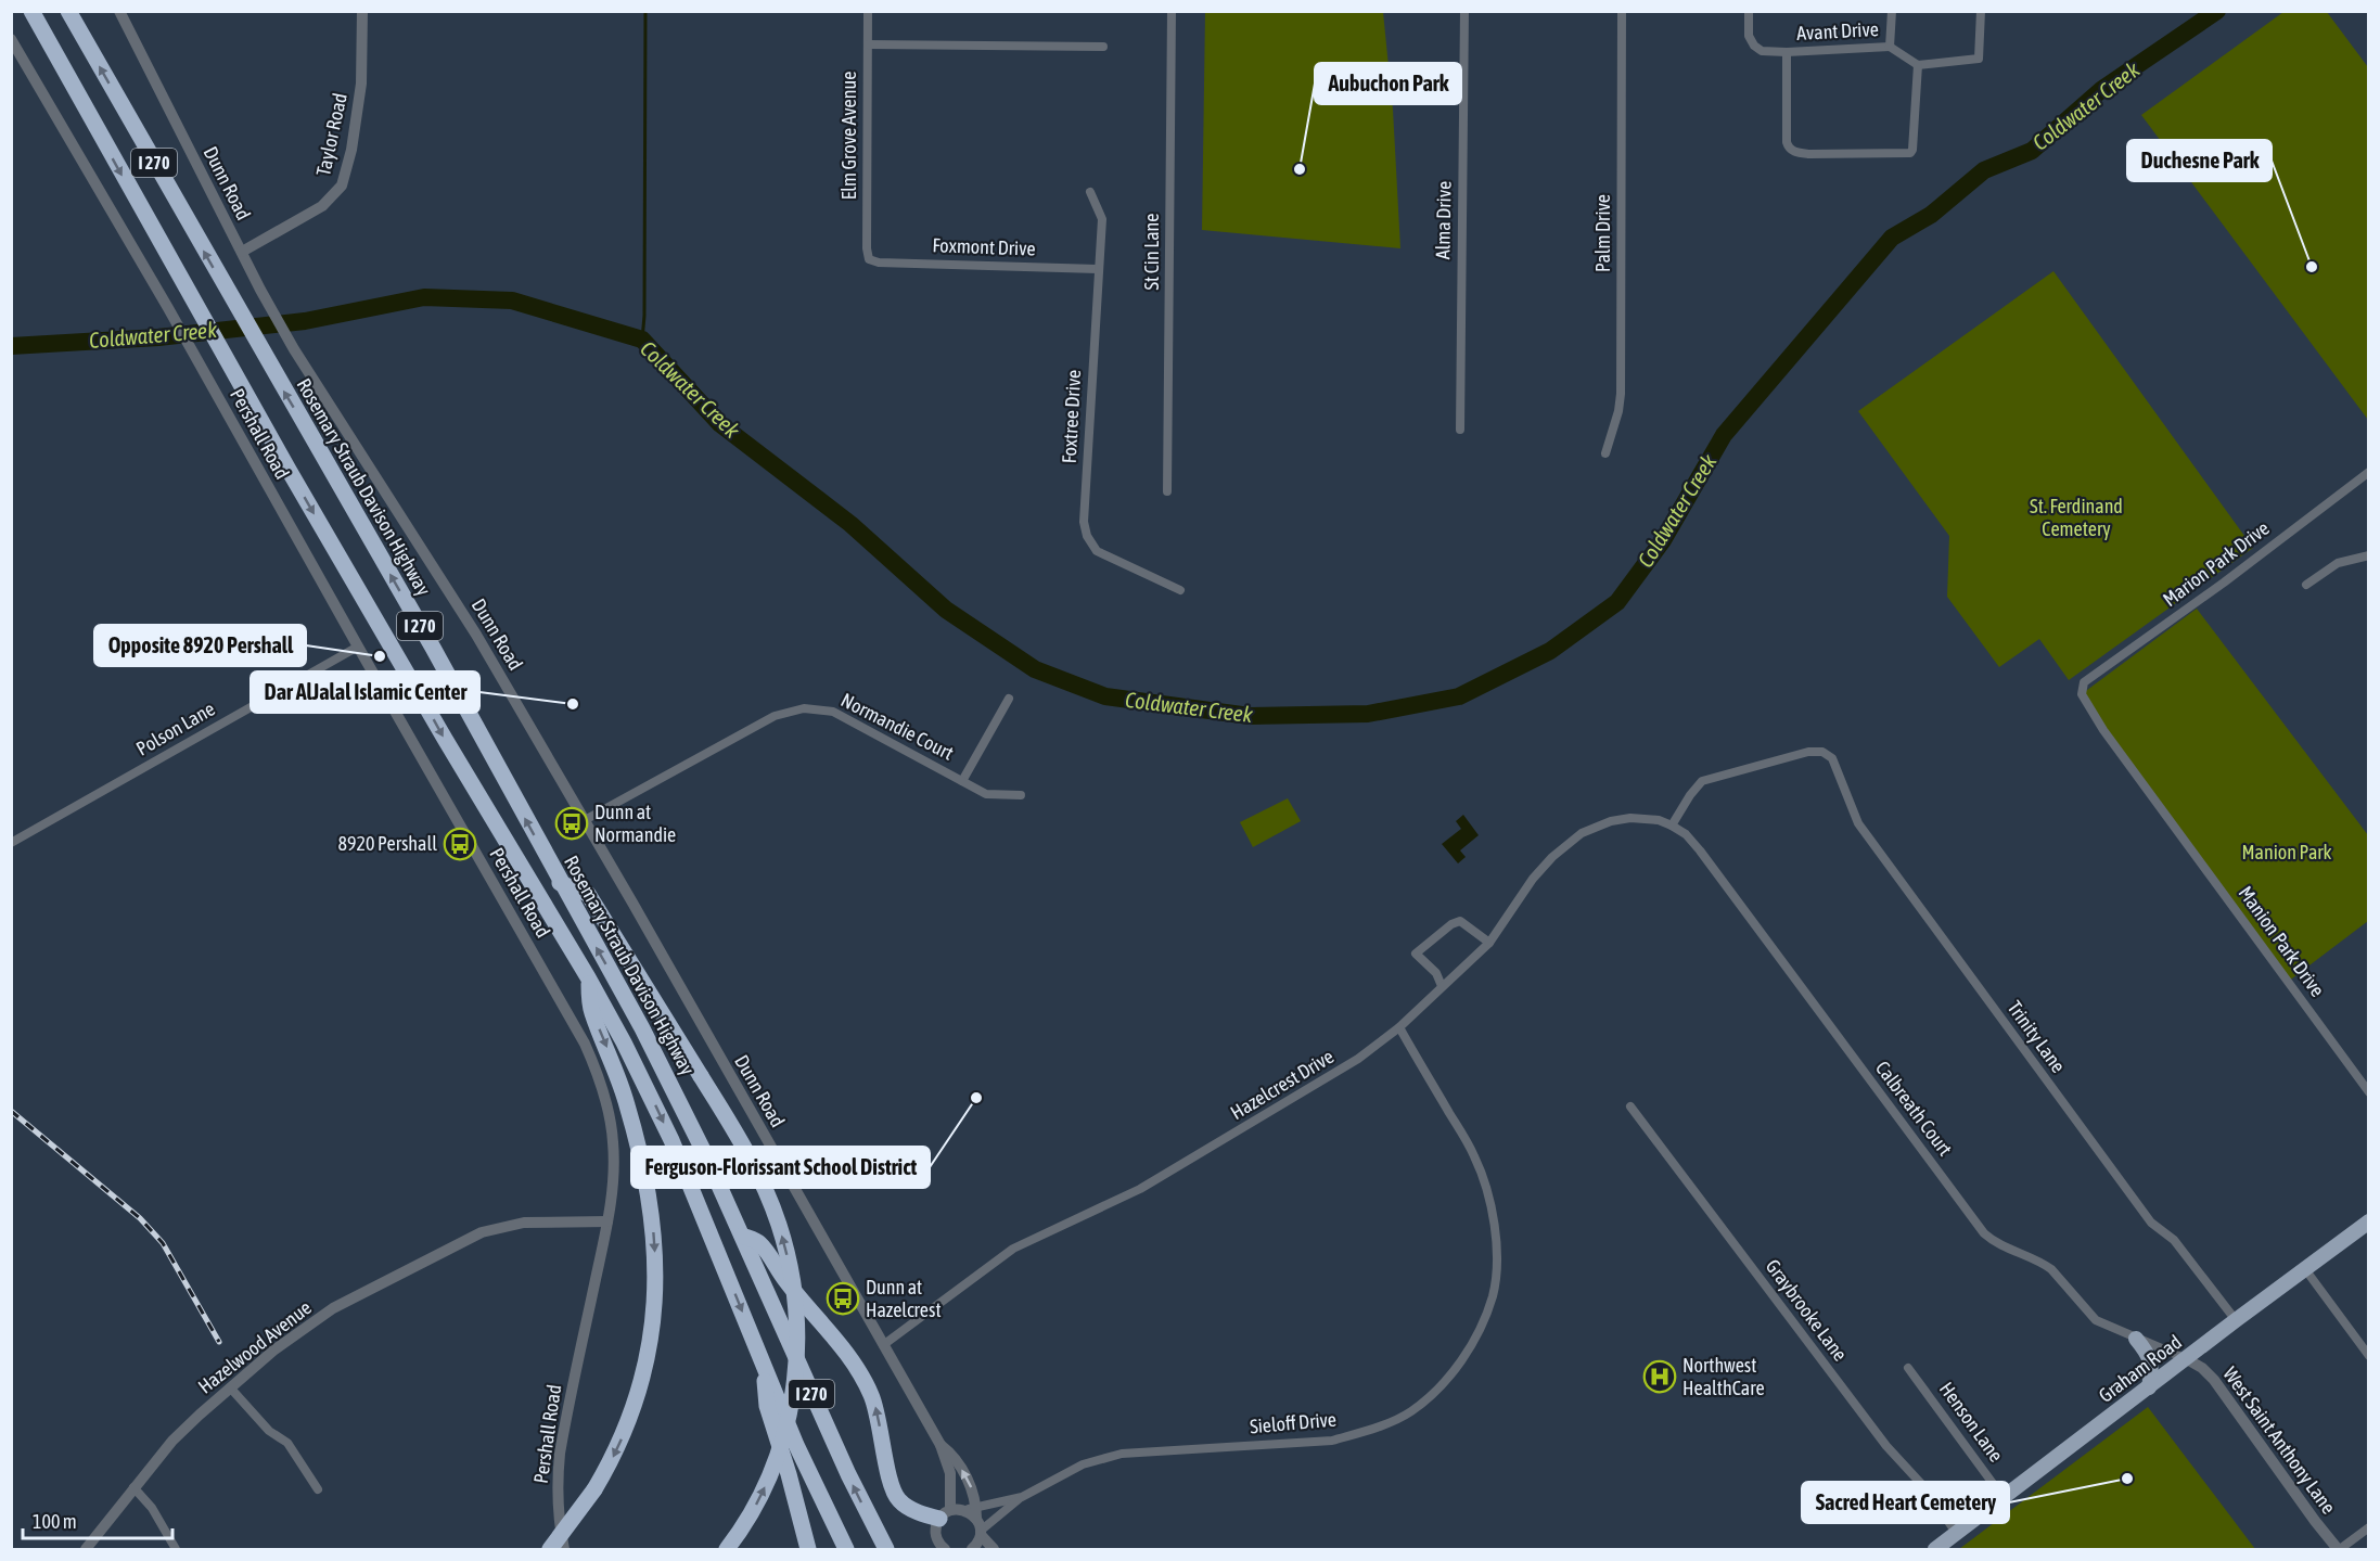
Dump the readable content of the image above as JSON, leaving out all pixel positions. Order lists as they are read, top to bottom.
{
  "streets": {
    "highway": ["I 270", "Rosemary Straub Davison Highway"],
    "main road": ["Graham Road"],
    "street": [
      "Avant Drive",
      "Taylor Road",
      "Elm Grove Avenue",
      "Dunn Road",
      "Alma Drive",
      "Palm Drive",
      "Foxmont Drive",
      "St Cin Lane",
      "Foxtree Drive",
      "Pershall Road",
      "Marion Park Drive",
      "Normandie Court",
      "Polson Lane",
      "Manion Park Drive",
      "Trinity Lane",
      "Hazelcrest Drive",
      "Calbreath Court",
      "Graybrooke Lane",
      "Hazelwood Avenue",
      "Henson Lane",
      "Sieloff Drive",
      "West Saint Anthony Lane"
    ]
  },
  "crossings": [
    ["Taylor Road", "Dunn Road"],
    ["Elm Grove Avenue", "Foxmont Drive"],
    ["Dunn Road", "Normandie Court"],
    ["Dunn Road", "Hazelcrest Drive"],
    ["Dunn Road", "Sieloff Drive"],
    ["Foxmont Drive", "Foxtree Drive"],
    ["Pershall Road", "Polson Lane"],
    ["Pershall Road", "Hazelwood Avenue"],
    ["Marion Park Drive", "Manion Park Drive"],
    ["Trinity Lane", "Calbreath Court"],
    ["Trinity Lane", "Graham Road"],
    ["Hazelcrest Drive", "Calbreath Court"],
    ["Hazelcrest Drive", "Sieloff Drive"],
    ["Calbreath Court", "Graham Road"],
    ["Calbreath Court", "West Saint Anthony Lane"],
    ["Graybrooke Lane", "Graham Road"],
    ["Graham Road", "Henson Lane"],
    ["Graham Road", "West Saint Anthony Lane"]
  ],
  "water": ["Coldwater Creek"],
  "parks": ["St. Ferdinand Cemetery", "Manion Park"],
  "places": {
    "other": [
      "Aubuchon Park",
      "Duchesne Park",
      "Opposite 8920 Pershall",
      "Dar AlJalal Islamic Center",
      "Ferguson-Florissant School District",
      "Sacred Heart Cemetery"
    ],
    "bus stop": ["Dunn at Normandie", "8920 Pershall", "Dunn at Hazelcrest"],
    "hospital": ["Northwest HealthCare"]
  },
  "scale_bar": "100 m"
}
